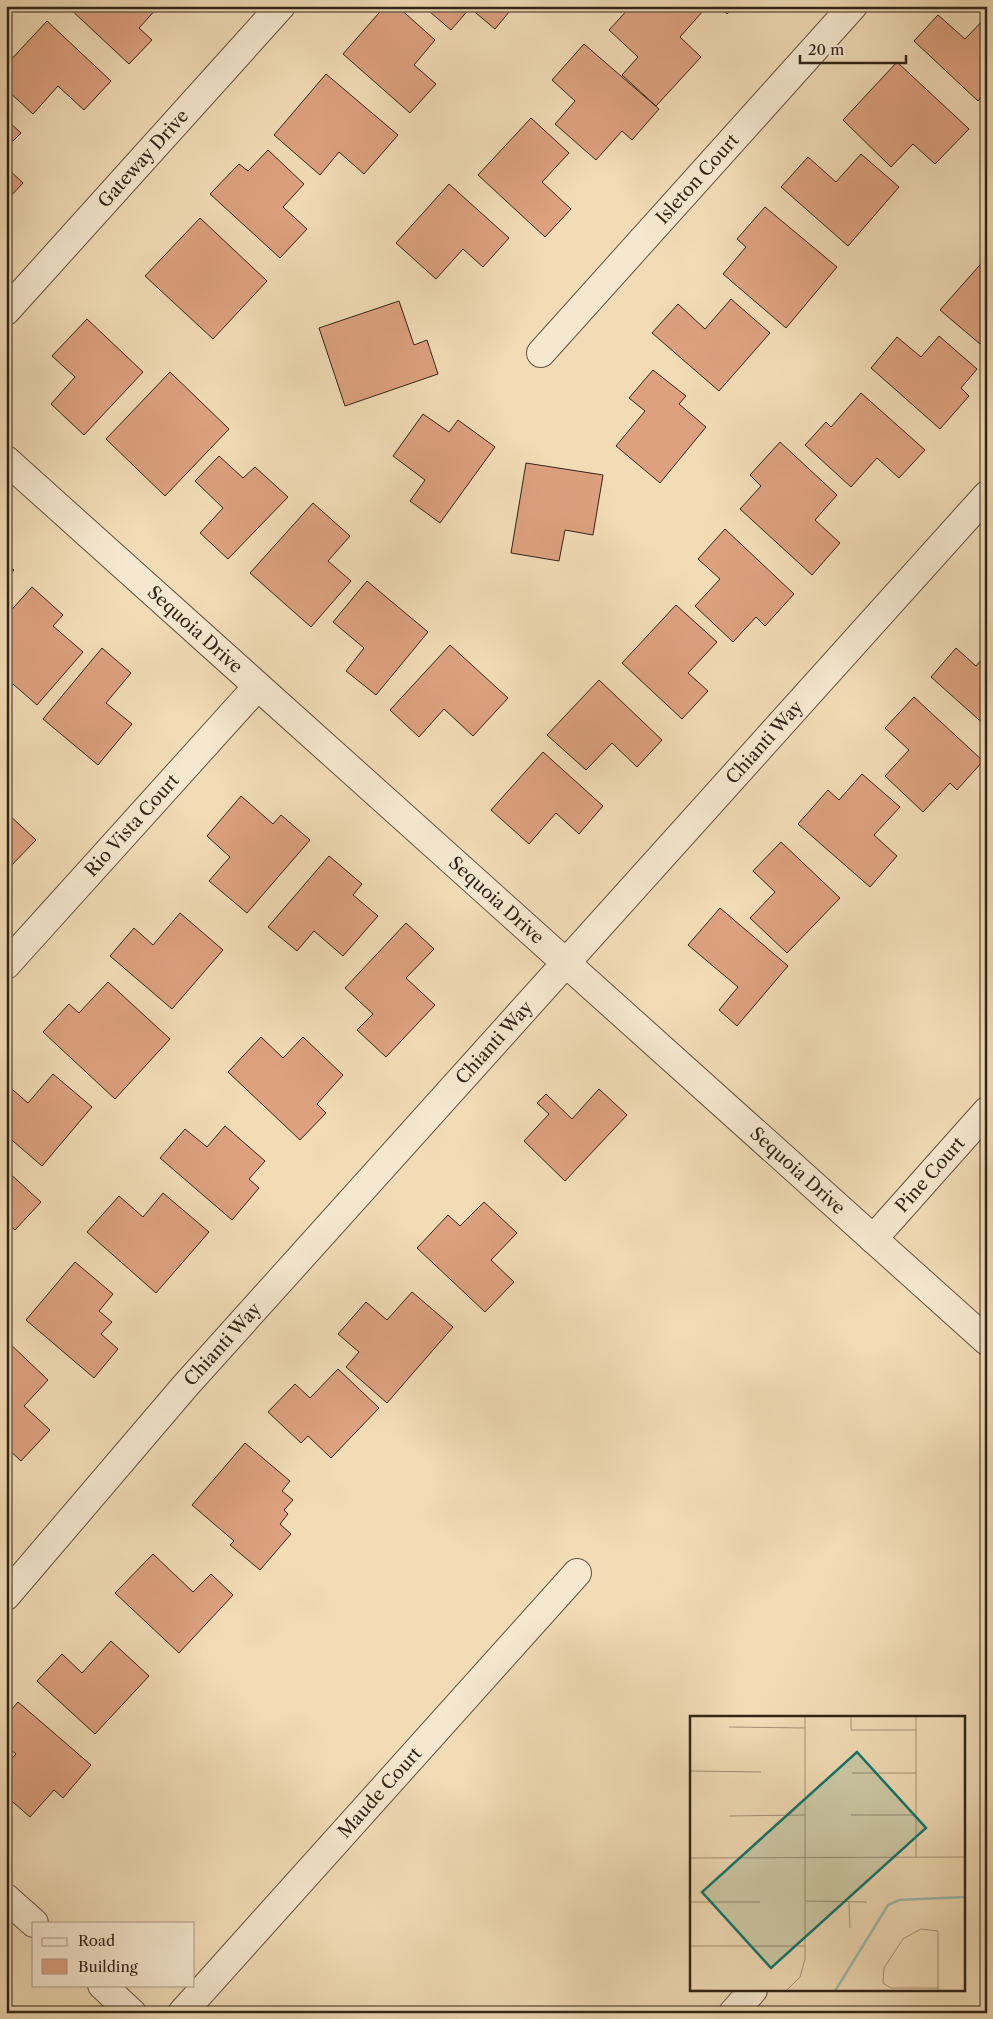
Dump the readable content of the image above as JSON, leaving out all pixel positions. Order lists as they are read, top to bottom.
{
  "streets": {
    "street": [
      "Gateway Drive",
      "Isleton Court",
      "Sequoia Drive",
      "Chianti Way",
      "Rio Vista Court",
      "Pine Court",
      "Maude Court"
    ]
  },
  "crossings": [
    ["Sequoia Drive", "Chianti Way"],
    ["Sequoia Drive", "Rio Vista Court"],
    ["Sequoia Drive", "Pine Court"]
  ],
  "legend": ["Road", "Building"],
  "scale_bar": "20 m"
}
